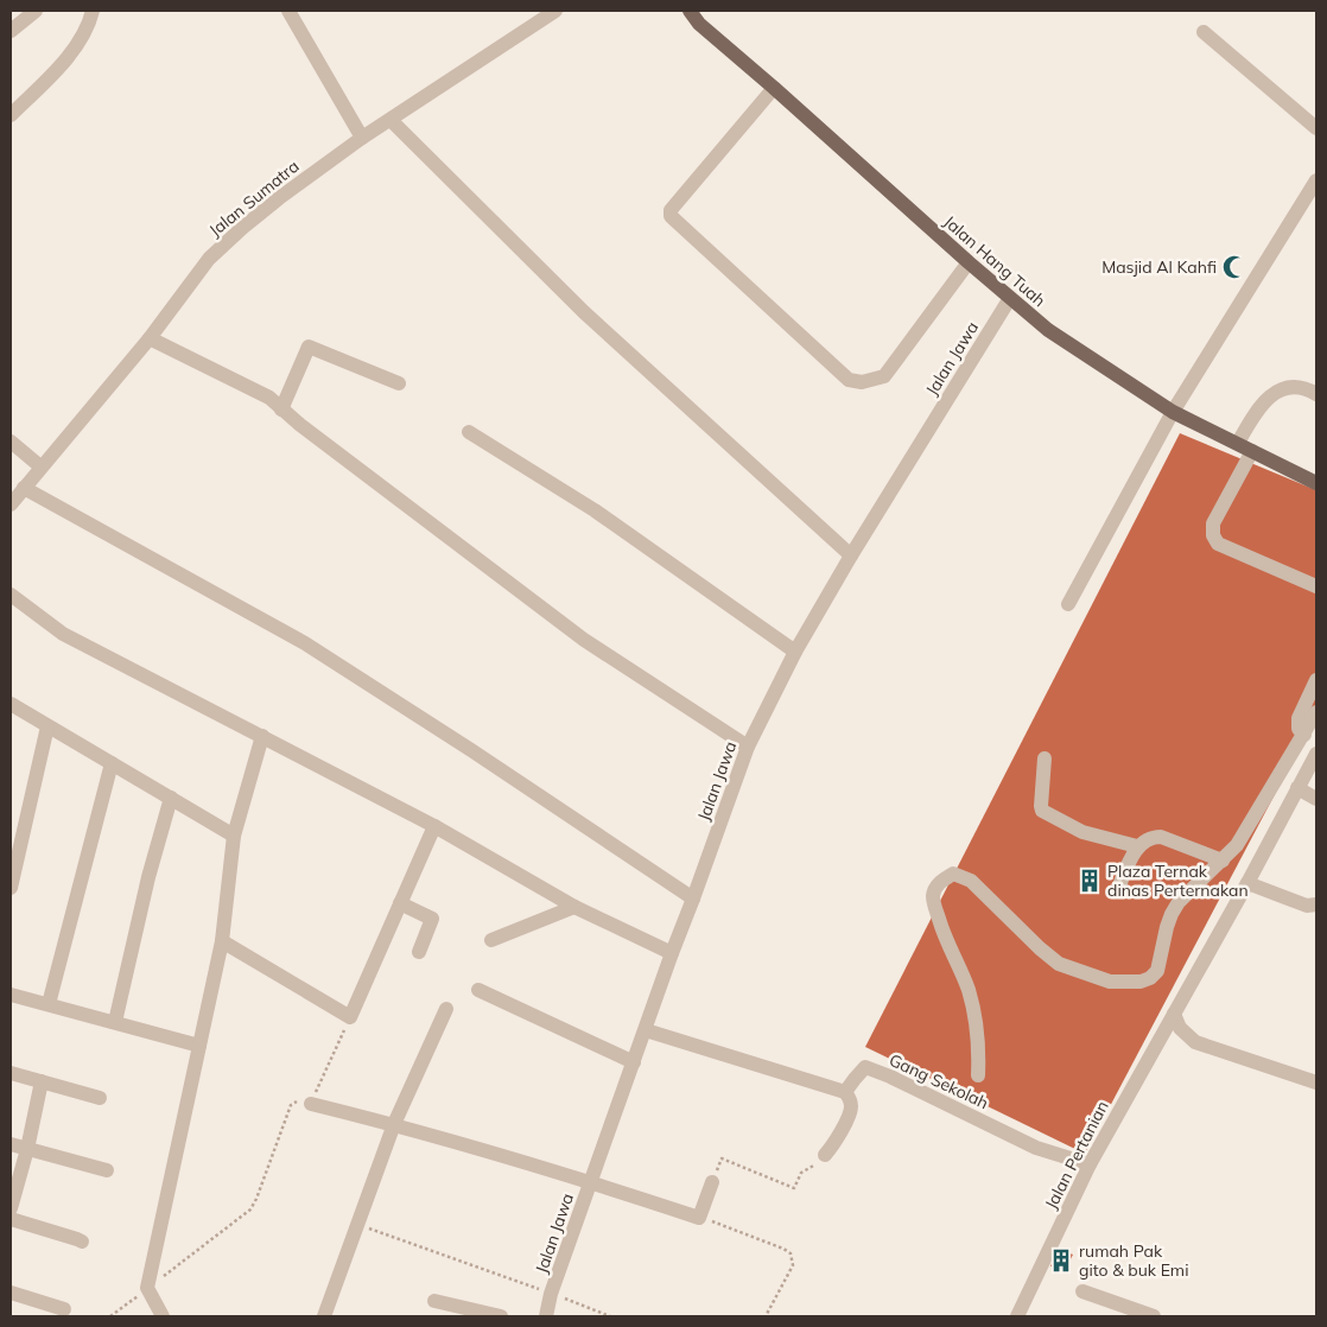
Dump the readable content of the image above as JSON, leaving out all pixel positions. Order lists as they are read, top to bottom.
{
  "streets": {
    "main road": ["Jalan Hang Tuah"],
    "street": [
      "Jalan Sumatra",
      "Jalan Jawa",
      "Gang Sekolah",
      "Jalan Pertanian"
    ]
  },
  "crossings": [
    ["Jalan Hang Tuah", "Jalan Jawa"],
    ["Gang Sekolah", "Jalan Pertanian"]
  ],
  "places": {
    "mosque": ["Masjid Al Kahfi"],
    "building": ["Plaza Ternak dinas Perternakan", "rumah Pak gito & buk Emi"]
  }
}
